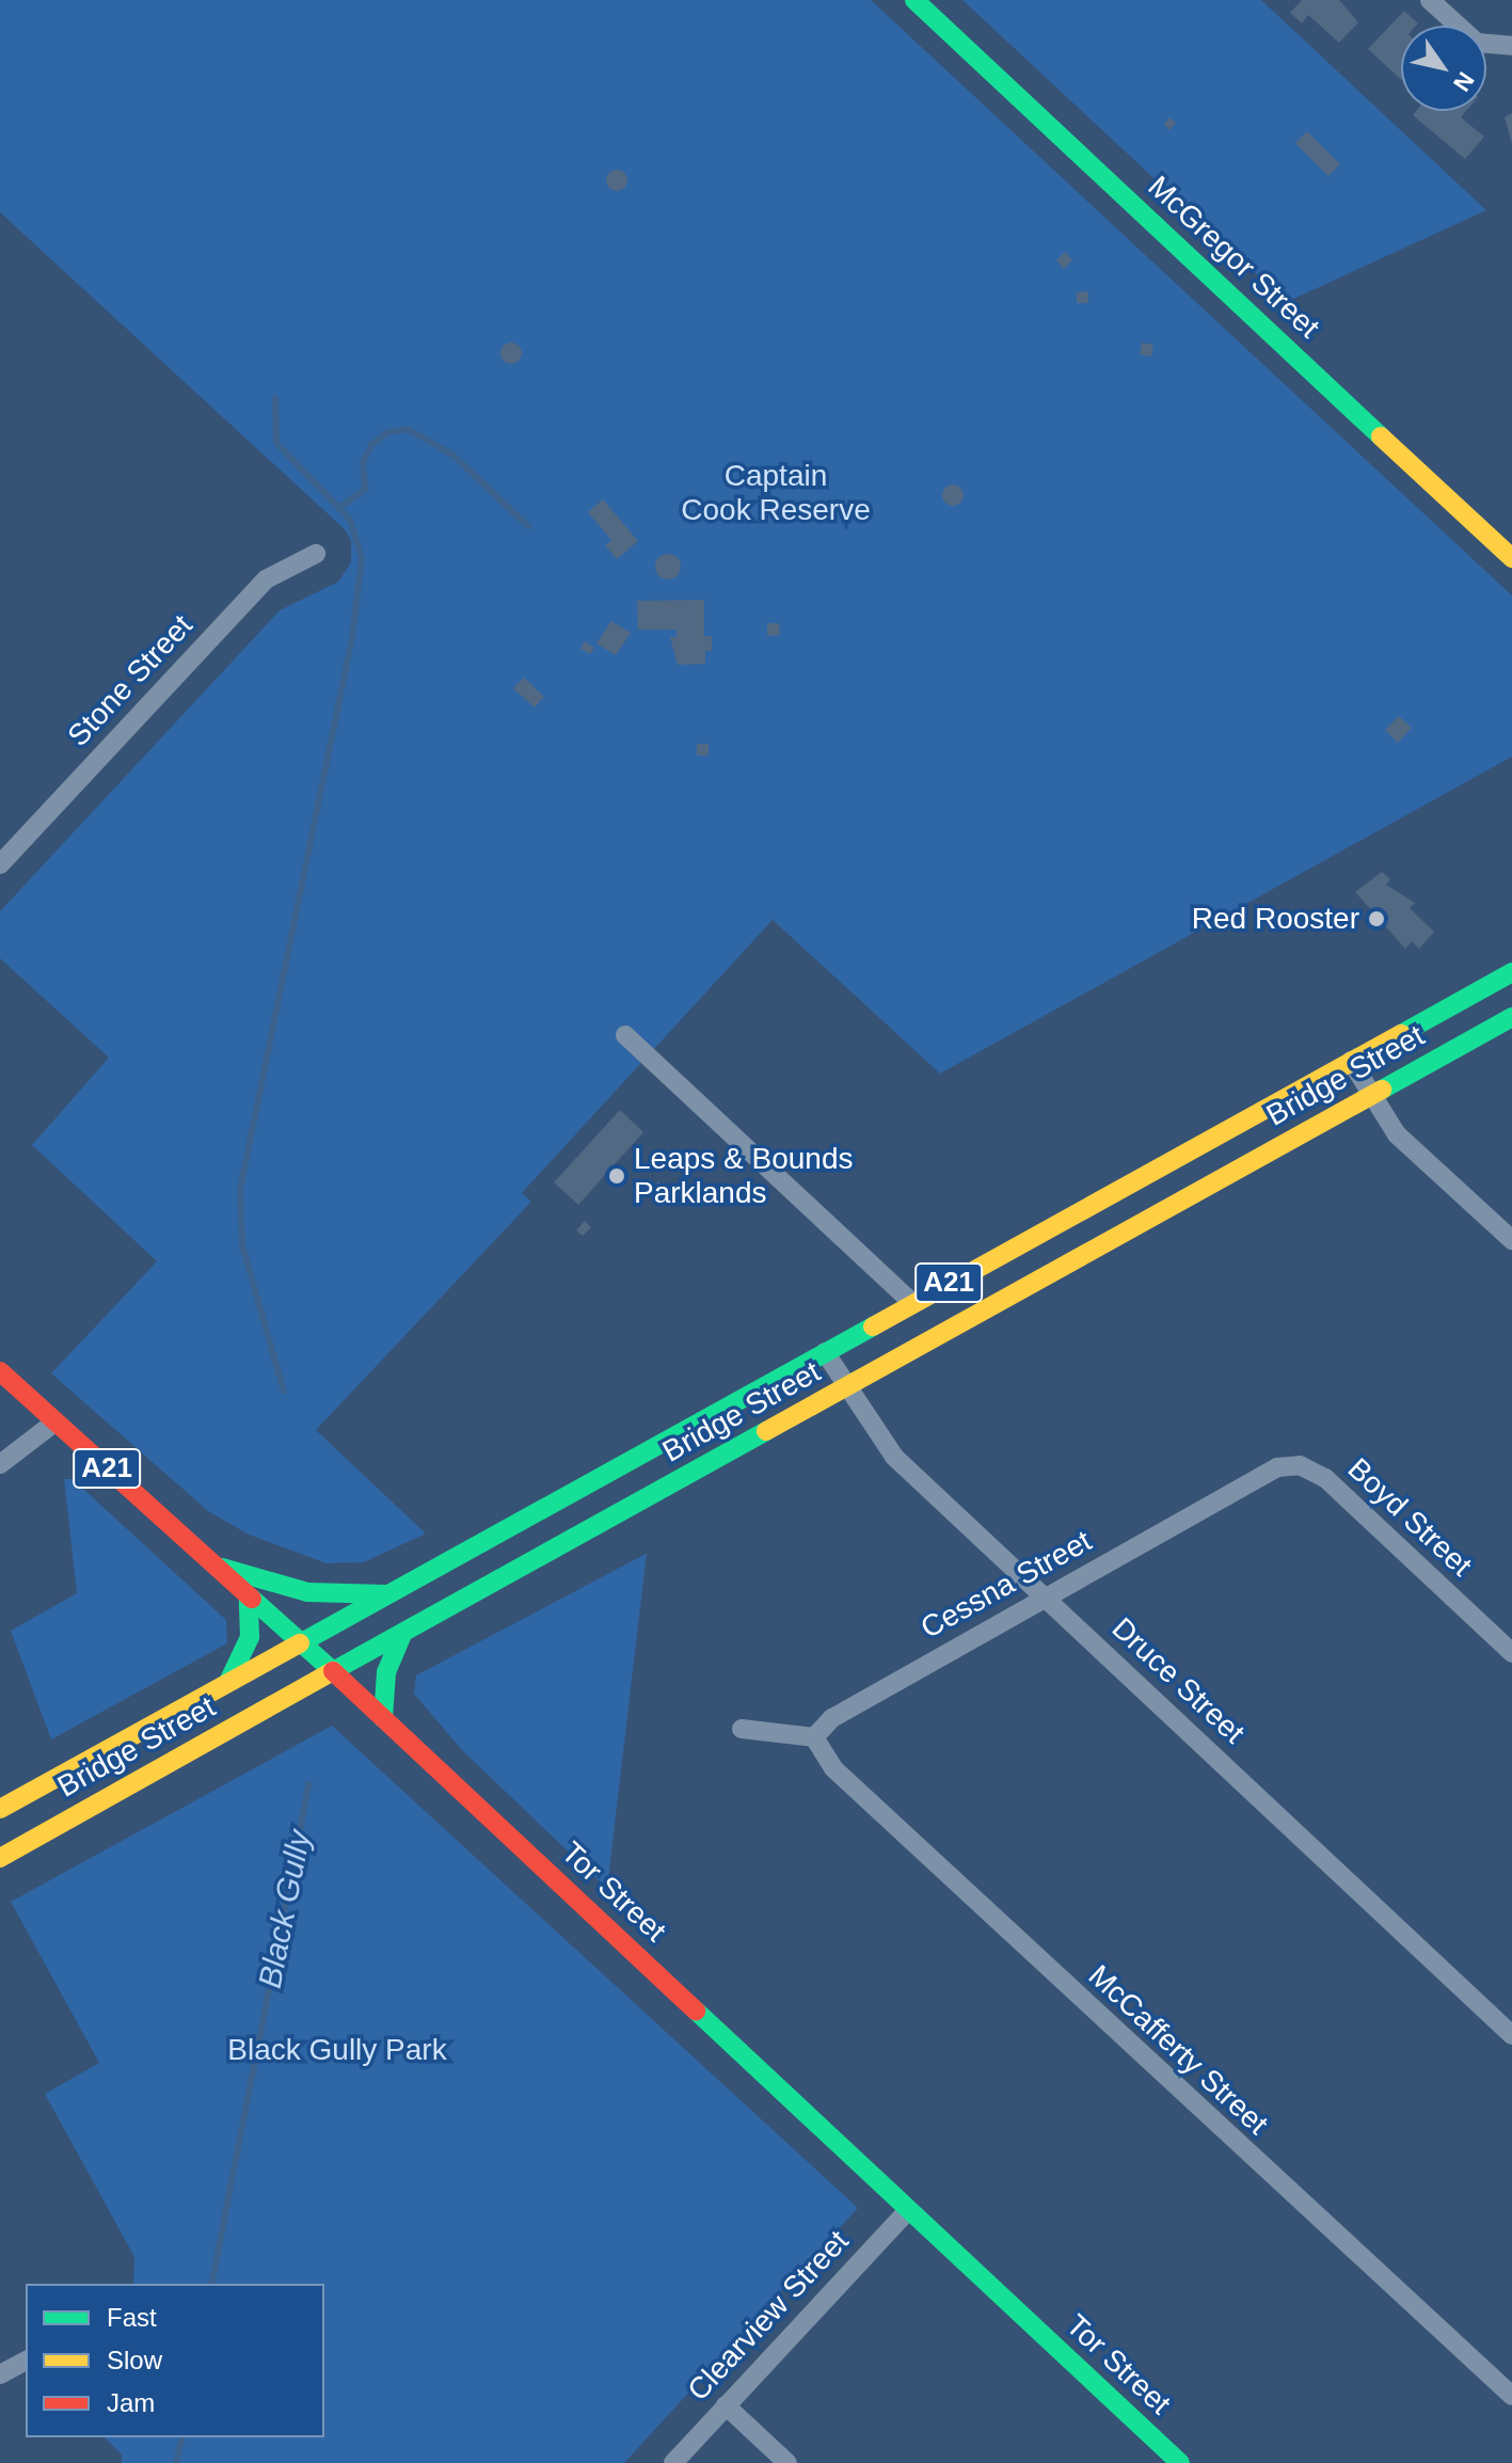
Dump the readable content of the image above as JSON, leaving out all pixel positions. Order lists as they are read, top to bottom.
{
  "streets": {
    "main road": [
      "McGregor Street",
      "Bridge Street",
      "A21",
      "Tor Street"
    ],
    "street": [
      "Stone Street",
      "Boyd Street",
      "Cessna Street",
      "Druce Street",
      "McCafferty Street",
      "Clearview Street"
    ]
  },
  "crossings": [
    ["Bridge Street", "A21"],
    ["Bridge Street", "Druce Street"],
    ["Bridge Street", "Tor Street"],
    ["A21", "Tor Street"],
    ["Boyd Street", "Cessna Street"],
    ["Cessna Street", "Druce Street"],
    ["Cessna Street", "McCafferty Street"],
    ["Tor Street", "Clearview Street"]
  ],
  "water": ["Black Gully"],
  "parks": ["Captain Cook Reserve", "Black Gully Park"],
  "places": ["Red Rooster", "Leaps & Bounds Parklands"],
  "legend": ["Fast", "Slow", "Jam"],
  "north": "bottom right"
}
